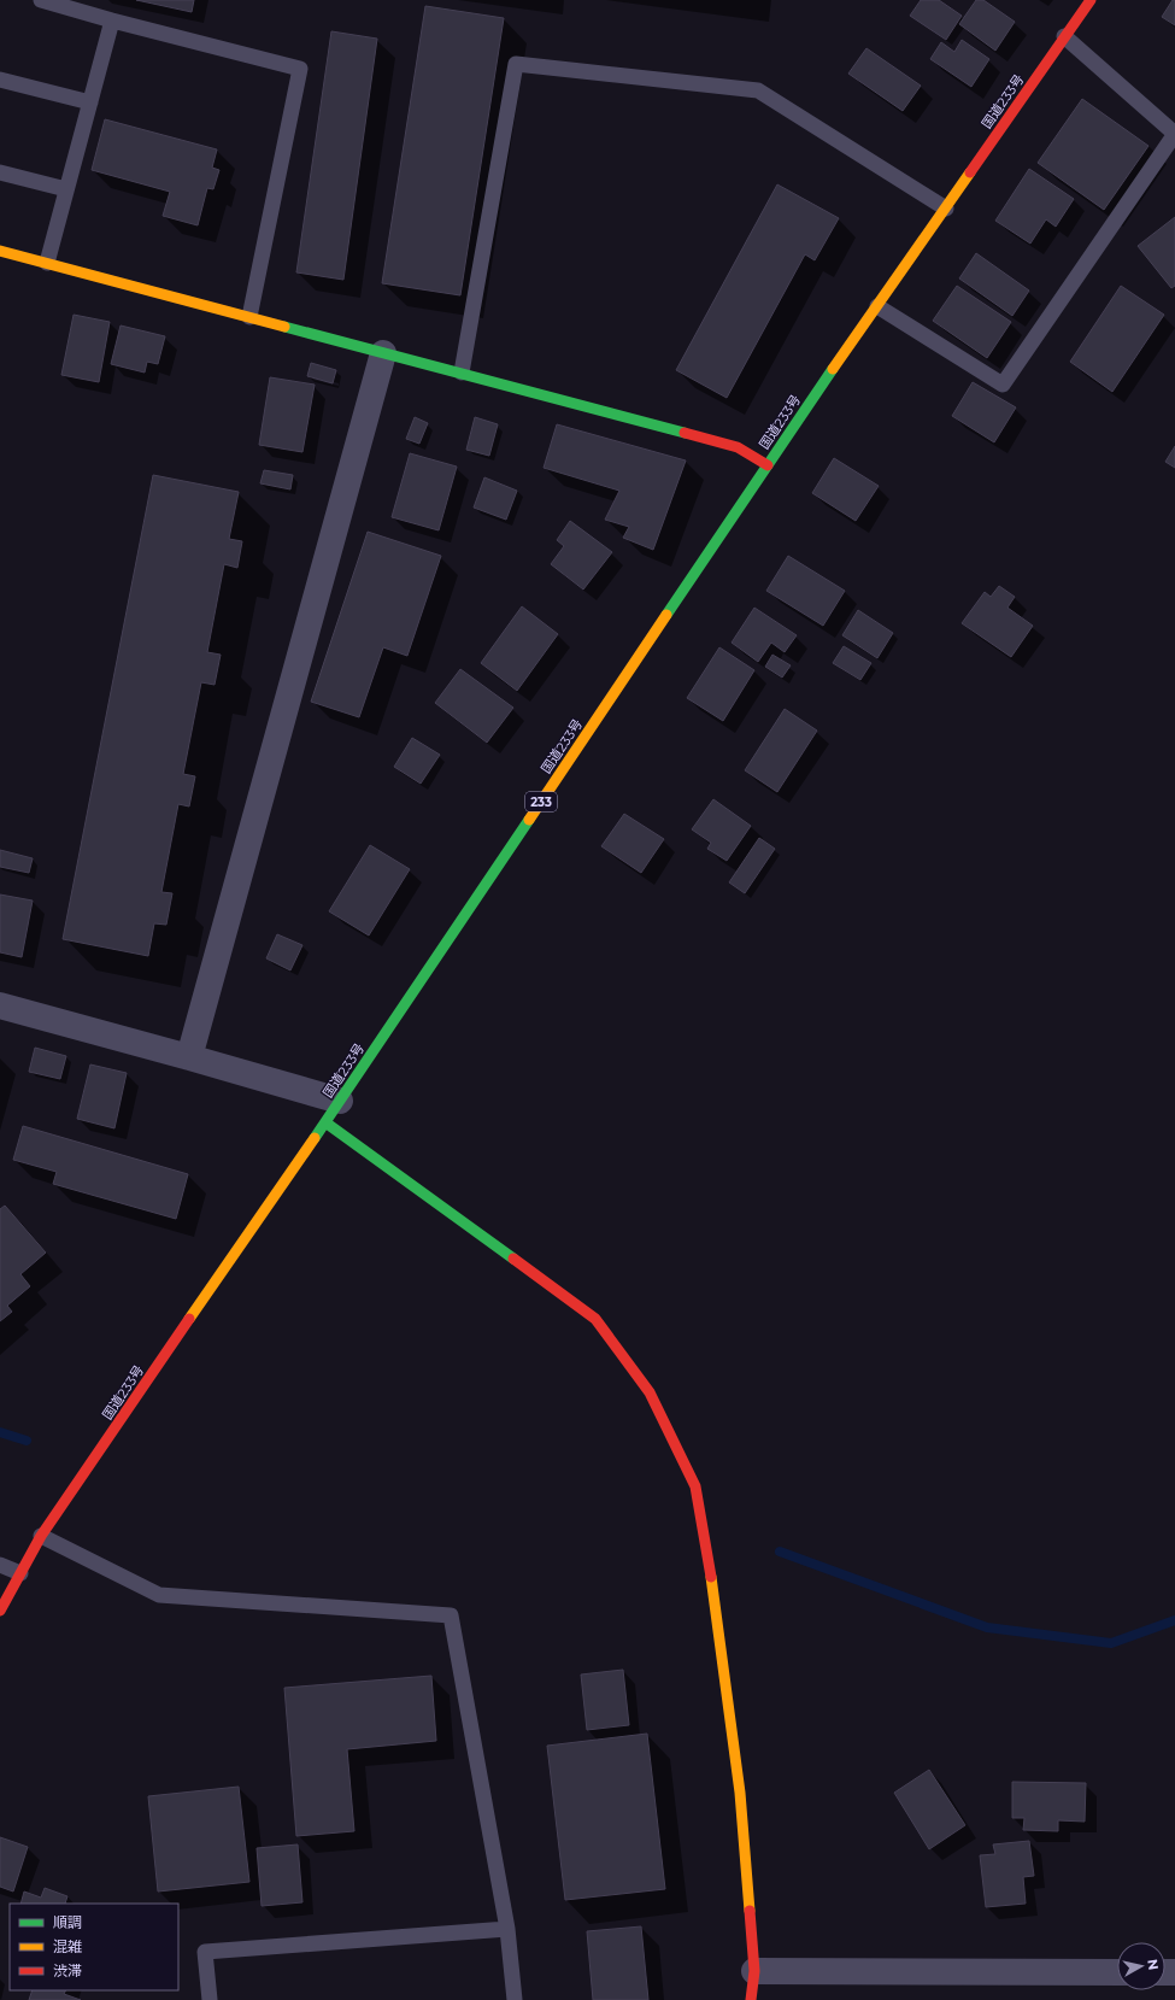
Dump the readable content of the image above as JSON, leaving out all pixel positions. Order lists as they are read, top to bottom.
{
  "streets": {
    "main road": ["国道233号", "233"]
  },
  "legend": ["順調", "混雑", "渋滞"],
  "north": "right"
}
